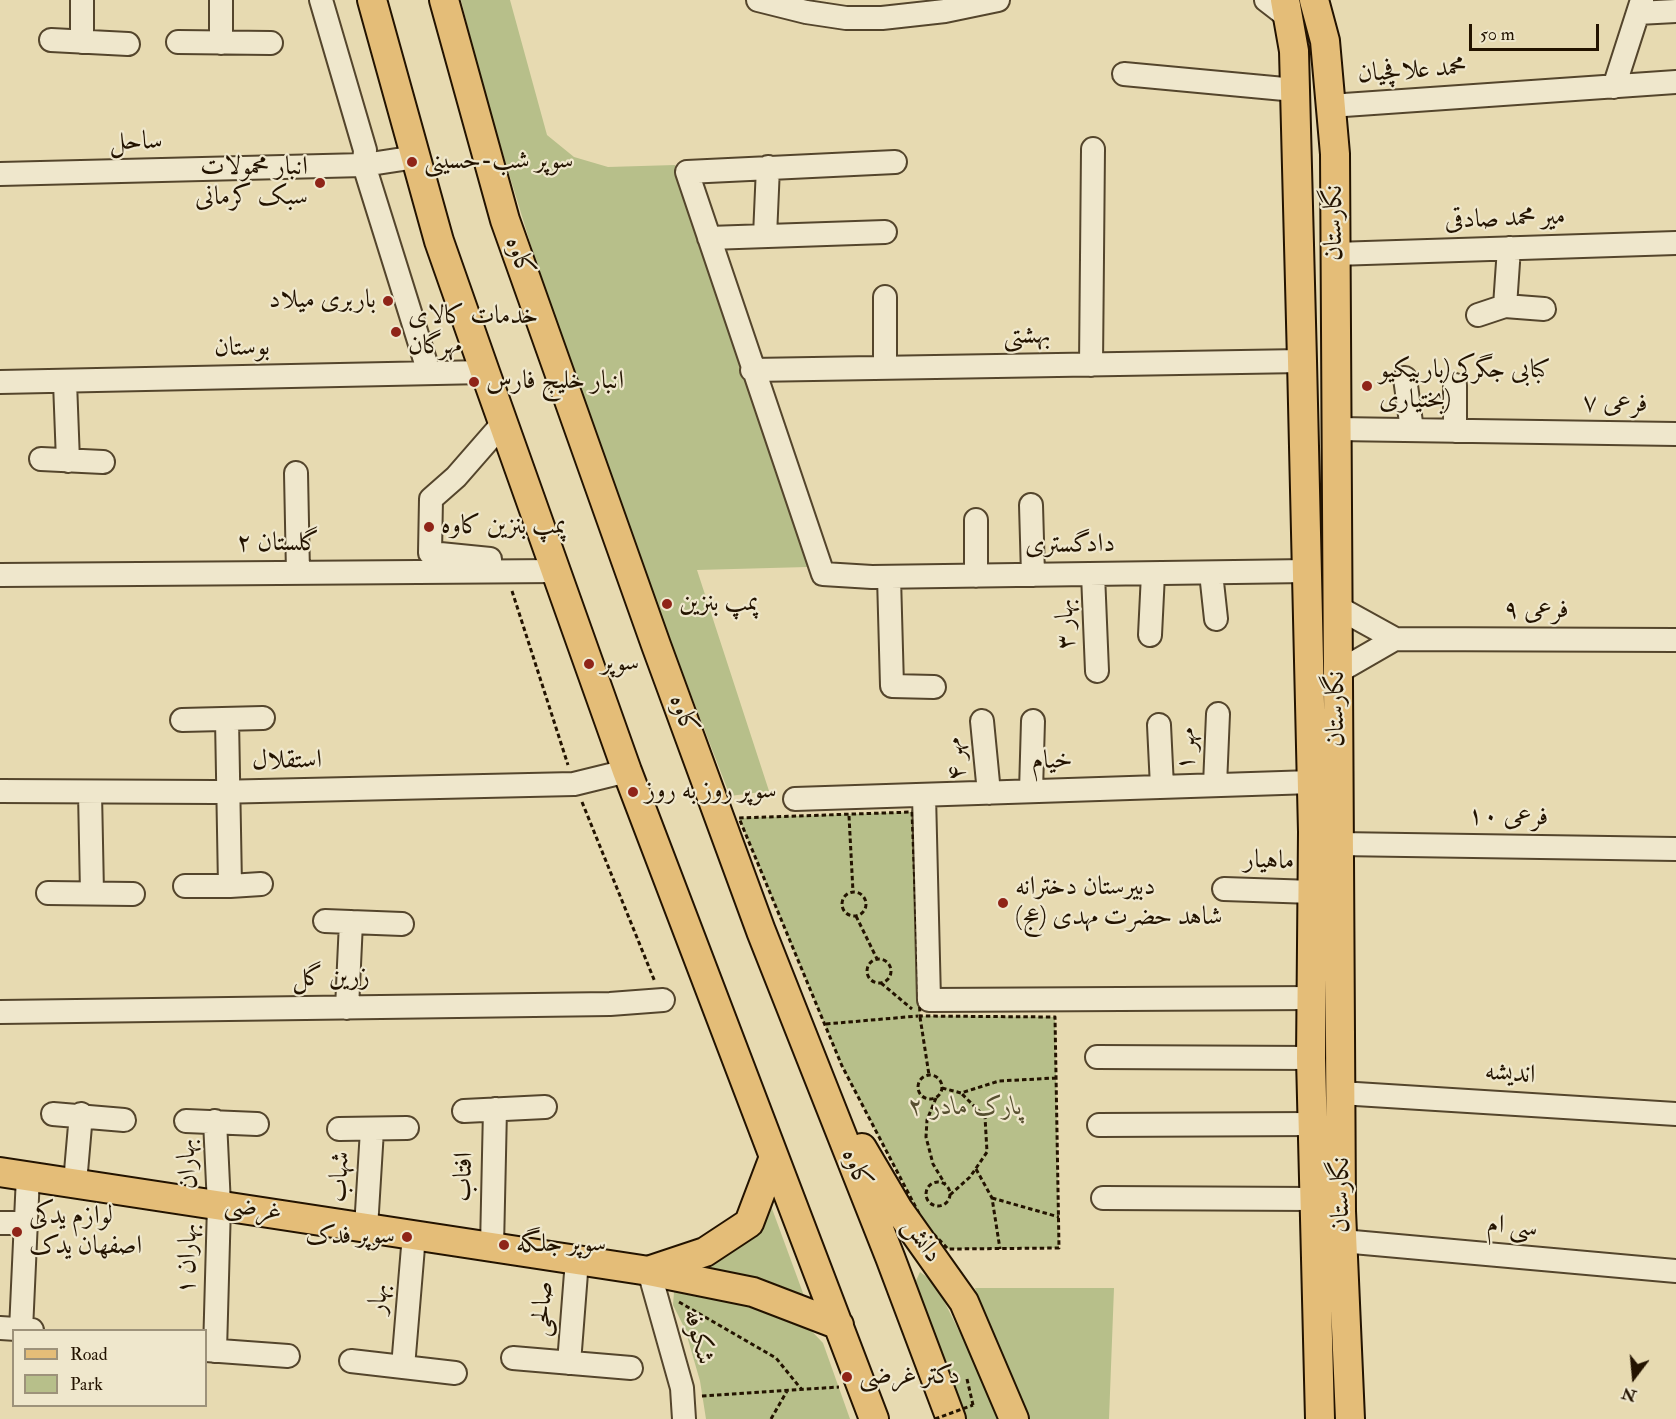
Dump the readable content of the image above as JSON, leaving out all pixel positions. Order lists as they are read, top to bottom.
{
  "streets": {
    "main road": [
      "نگارستان",
      "کاوه",
      "غرضی",
      "دانش"
    ],
    "street": [
      "محمد علافچیان",
      "ساحل",
      "میر محمد صادقی",
      "بهشتی",
      "بوستان",
      "فرعی ۷",
      "گلستان ۲",
      "دادگستری",
      "فرعی ۹",
      "بهار ۳",
      "مهر ۱",
      "مهر ۴",
      "استقلال",
      "خیام",
      "فرعی ۱۰",
      "ماهیار",
      "زرین گل",
      "اندیشه",
      "بهاران",
      "شهاب",
      "افتاب",
      "سی ام",
      "بهاران ۱",
      "بهار",
      "صالحی",
      "شکوفه"
    ]
  },
  "crossings": [
    ["محمد علافچیان", "نگارستان"],
    ["میر محمد صادقی", "نگارستان"],
    ["نگارستان", "بهشتی"],
    ["نگارستان", "فرعی ۷"],
    ["نگارستان", "دادگستری"],
    ["نگارستان", "خیام"],
    ["نگارستان", "فرعی ۱۰"],
    ["نگارستان", "ماهیار"],
    ["نگارستان", "اندیشه"],
    ["نگارستان", "سی ام"],
    ["کاوه", "دانش"],
    ["بهشتی", "دادگستری"],
    ["دادگستری", "بهار ۳"],
    ["مهر ۱", "خیام"],
    ["مهر ۴", "خیام"],
    ["بهاران", "غرضی"],
    ["بهاران", "بهاران ۱"],
    ["شهاب", "غرضی"],
    ["افتاب", "غرضی"],
    ["غرضی", "بهاران ۱"],
    ["غرضی", "بهار"],
    ["غرضی", "صالحی"],
    ["غرضی", "شکوفه"]
  ],
  "parks": ["پارک مادر ۲"],
  "places": [
    "سوپر شب-حسینی",
    "انبار محمولات سبک کرمانی",
    "باربری میلاد",
    "خدمات کالای مهرگان",
    "انبار خلیج فارس",
    "کبابی جگرکی(باربیکیو بختیاری)",
    "پمپ بنزین کاوه",
    "پمپ بنزین",
    "سوپر",
    "سوپر روز به روز",
    "دبیرستان دخترانه شاهد حضرت مهدی (عج)",
    "لوازم یدکی اصفهان یدک",
    "سوپر فدک",
    "سوپر جلگه",
    "دکتر غرضی"
  ],
  "legend": ["Road", "Park"],
  "scale_bar": "50 m",
  "north": "bottom"
}
